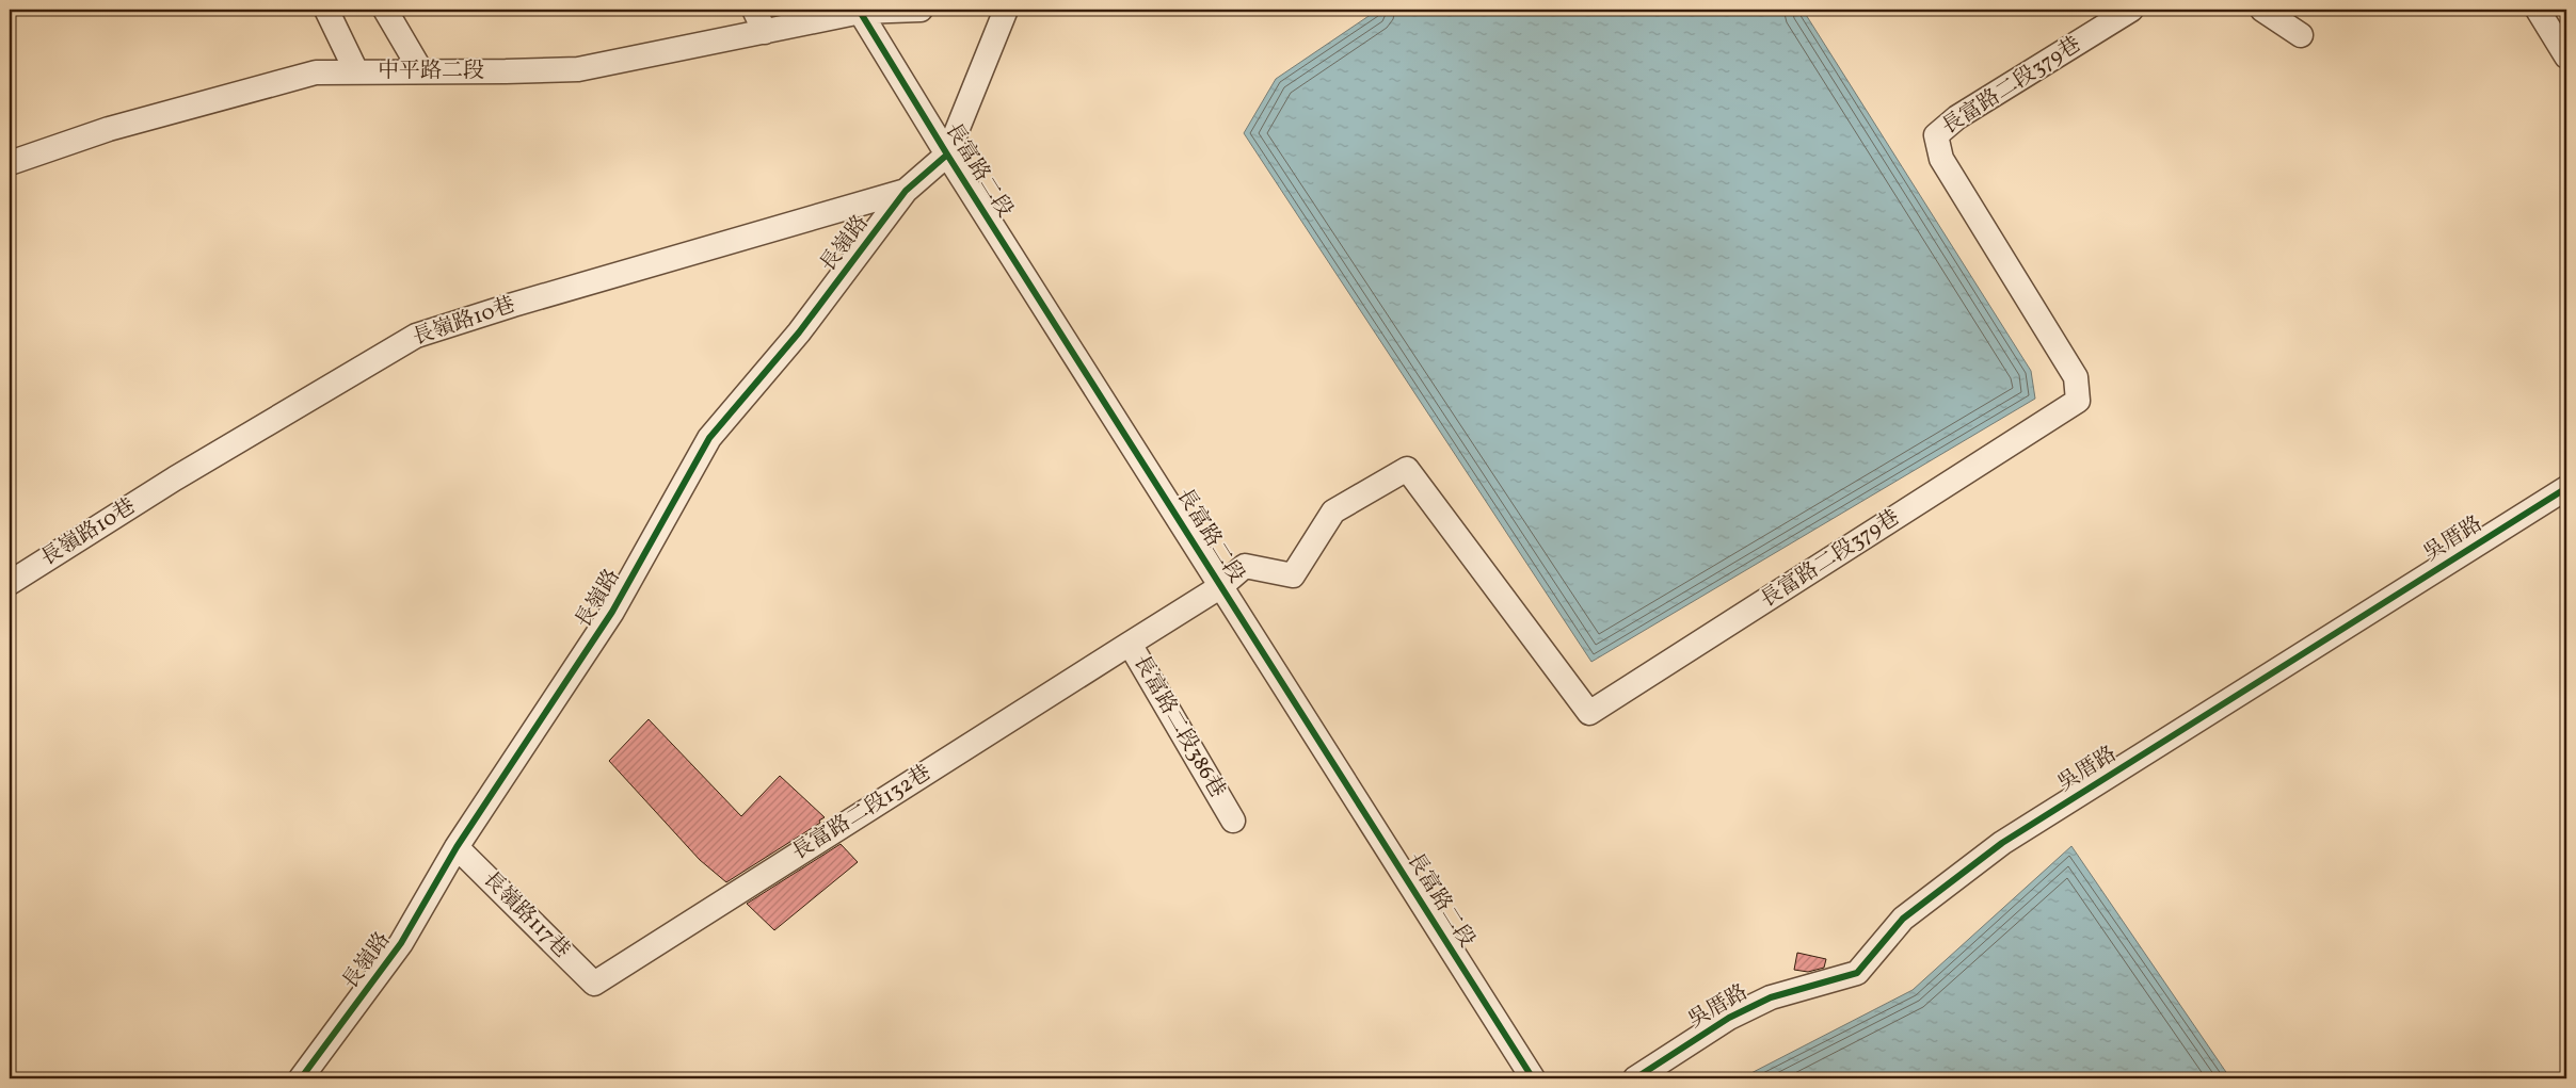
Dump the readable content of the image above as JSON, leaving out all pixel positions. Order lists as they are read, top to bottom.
{
  "streets": {
    "street": [
      "中平路二段",
      "長富路二段379巷",
      "長富路二段",
      "長嶺路",
      "長嶺路10巷",
      "吳厝路",
      "長富路二段386巷",
      "長富路二段132巷",
      "長嶺路117巷"
    ]
  },
  "crossings": [
    ["中平路二段", "長富路二段"],
    ["長富路二段379巷", "長富路二段"],
    ["長富路二段379巷", "長富路二段386巷"],
    ["長富路二段", "長嶺路"],
    ["長富路二段", "長富路二段386巷"],
    ["長嶺路", "長嶺路10巷"],
    ["長嶺路", "長嶺路117巷"],
    ["長富路二段386巷", "長富路二段132巷"],
    ["長富路二段132巷", "長嶺路117巷"]
  ]
}
